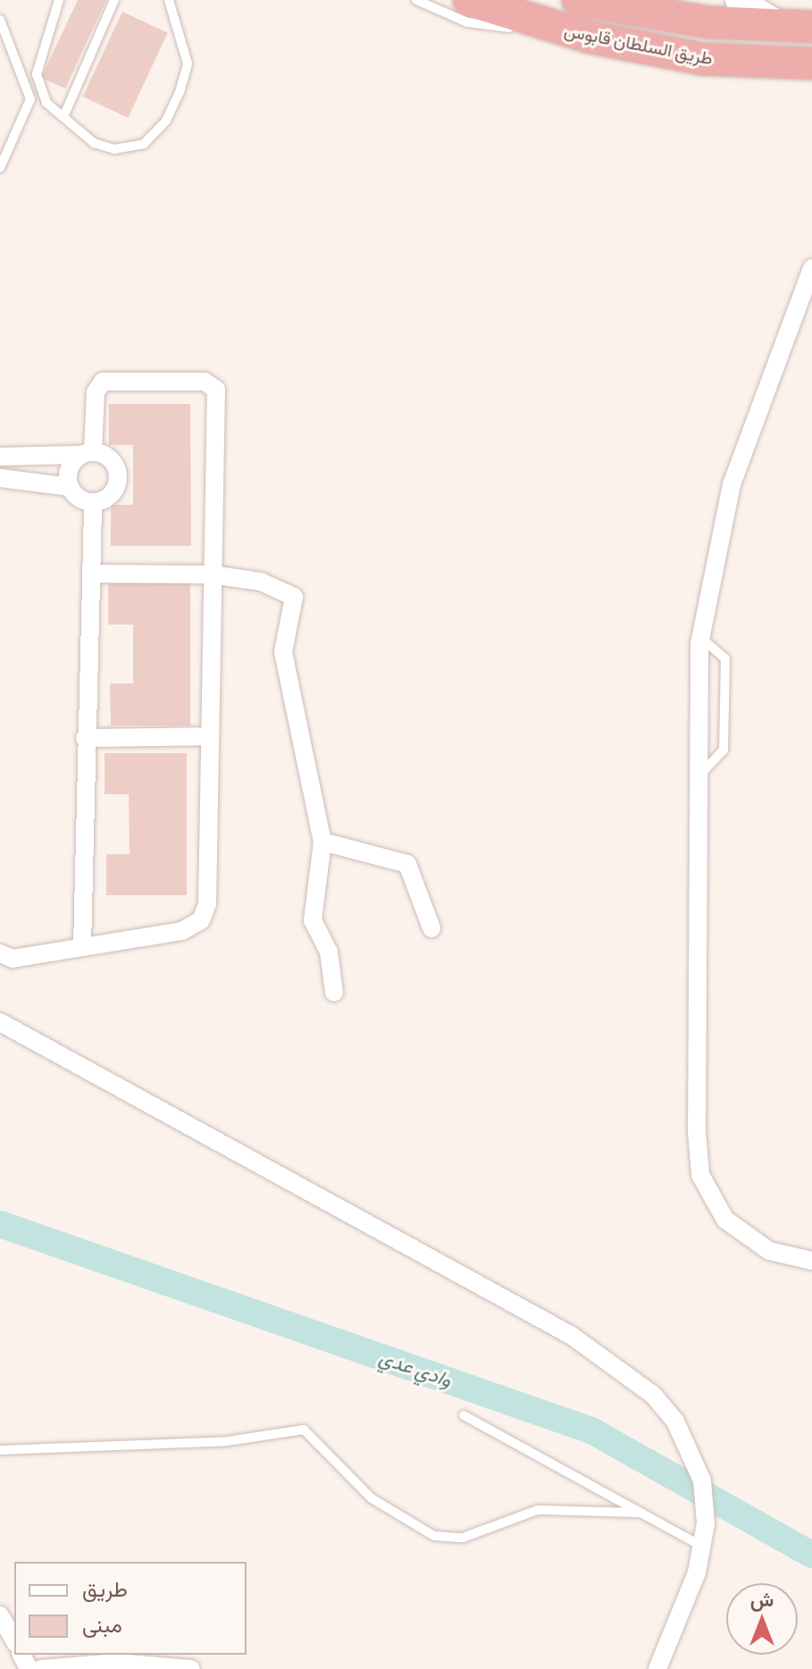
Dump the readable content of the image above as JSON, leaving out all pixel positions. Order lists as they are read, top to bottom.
{
  "streets": {
    "highway": ["طريق السلطان قابوس"]
  },
  "water": ["وادي عدي"],
  "legend": ["طريق", "مبنى"],
  "north": "top"
}
